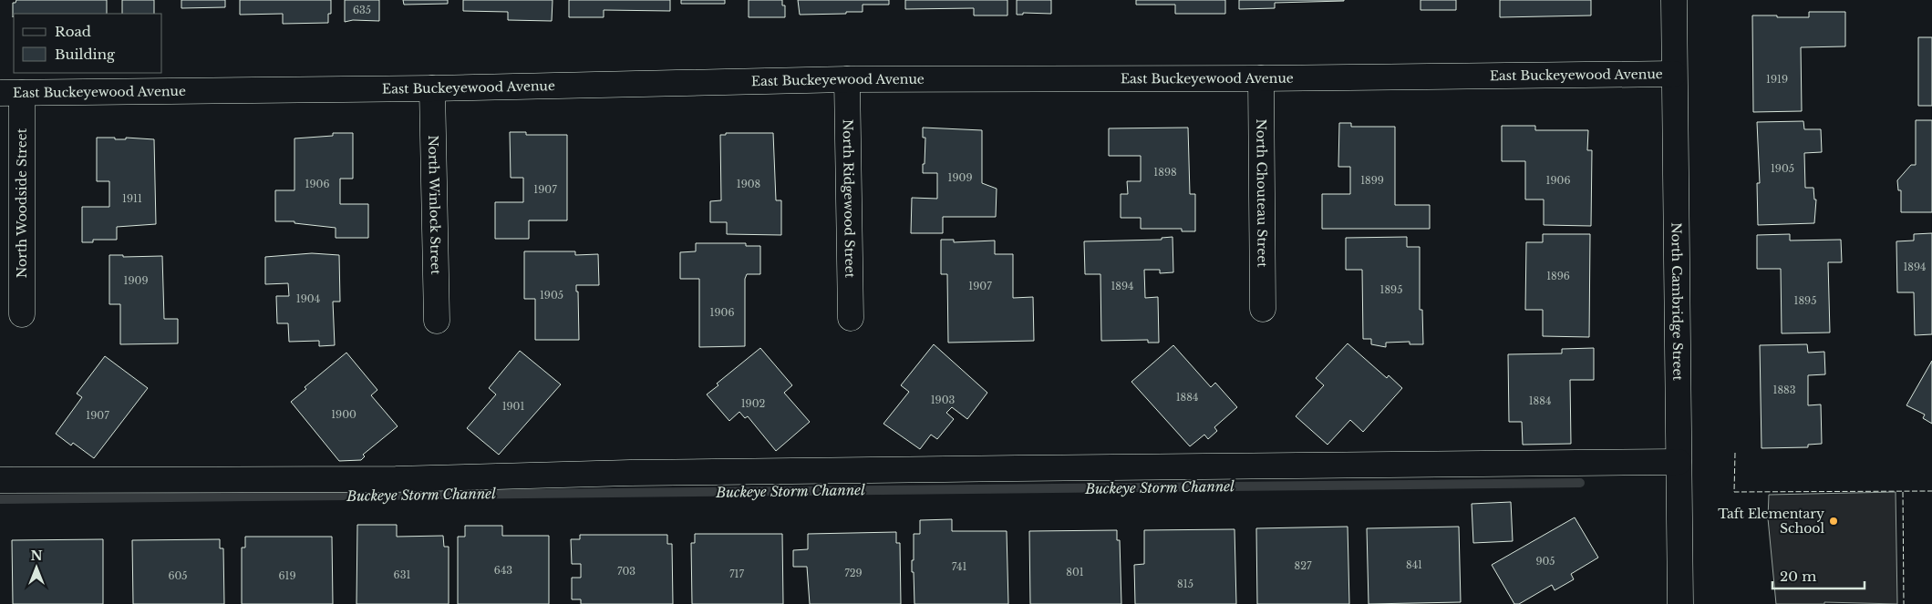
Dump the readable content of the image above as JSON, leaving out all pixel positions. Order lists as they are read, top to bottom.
{
  "streets": {
    "street": [
      "East Buckeyewood Avenue",
      "North Chouteau Street",
      "North Ridgewood Street",
      "North Woodside Street",
      "North Winlock Street",
      "North Cambridge Street"
    ]
  },
  "crossings": [
    ["East Buckeyewood Avenue", "North Chouteau Street"],
    ["East Buckeyewood Avenue", "North Ridgewood Street"],
    ["East Buckeyewood Avenue", "North Woodside Street"],
    ["East Buckeyewood Avenue", "North Winlock Street"],
    ["East Buckeyewood Avenue", "North Cambridge Street"]
  ],
  "water": ["Buckeye Storm Channel"],
  "places": ["Taft Elementary School"],
  "house_numbers": [
    "635",
    "1919",
    "1905",
    "1898",
    "1909",
    "1899",
    "1906",
    "1906",
    "1908",
    "1907",
    "1911",
    "1894",
    "1896",
    "1909",
    "1907",
    "1894",
    "1895",
    "1905",
    "1904",
    "1895",
    "1906",
    "1883",
    "1884",
    "1903",
    "1884",
    "1902",
    "1901",
    "1900",
    "1907",
    "905",
    "841",
    "827",
    "741",
    "643",
    "703",
    "801",
    "729",
    "717",
    "631",
    "605",
    "619",
    "815"
  ],
  "legend": ["Road", "Building"],
  "scale_bar": "20 m",
  "north": "top"
}
